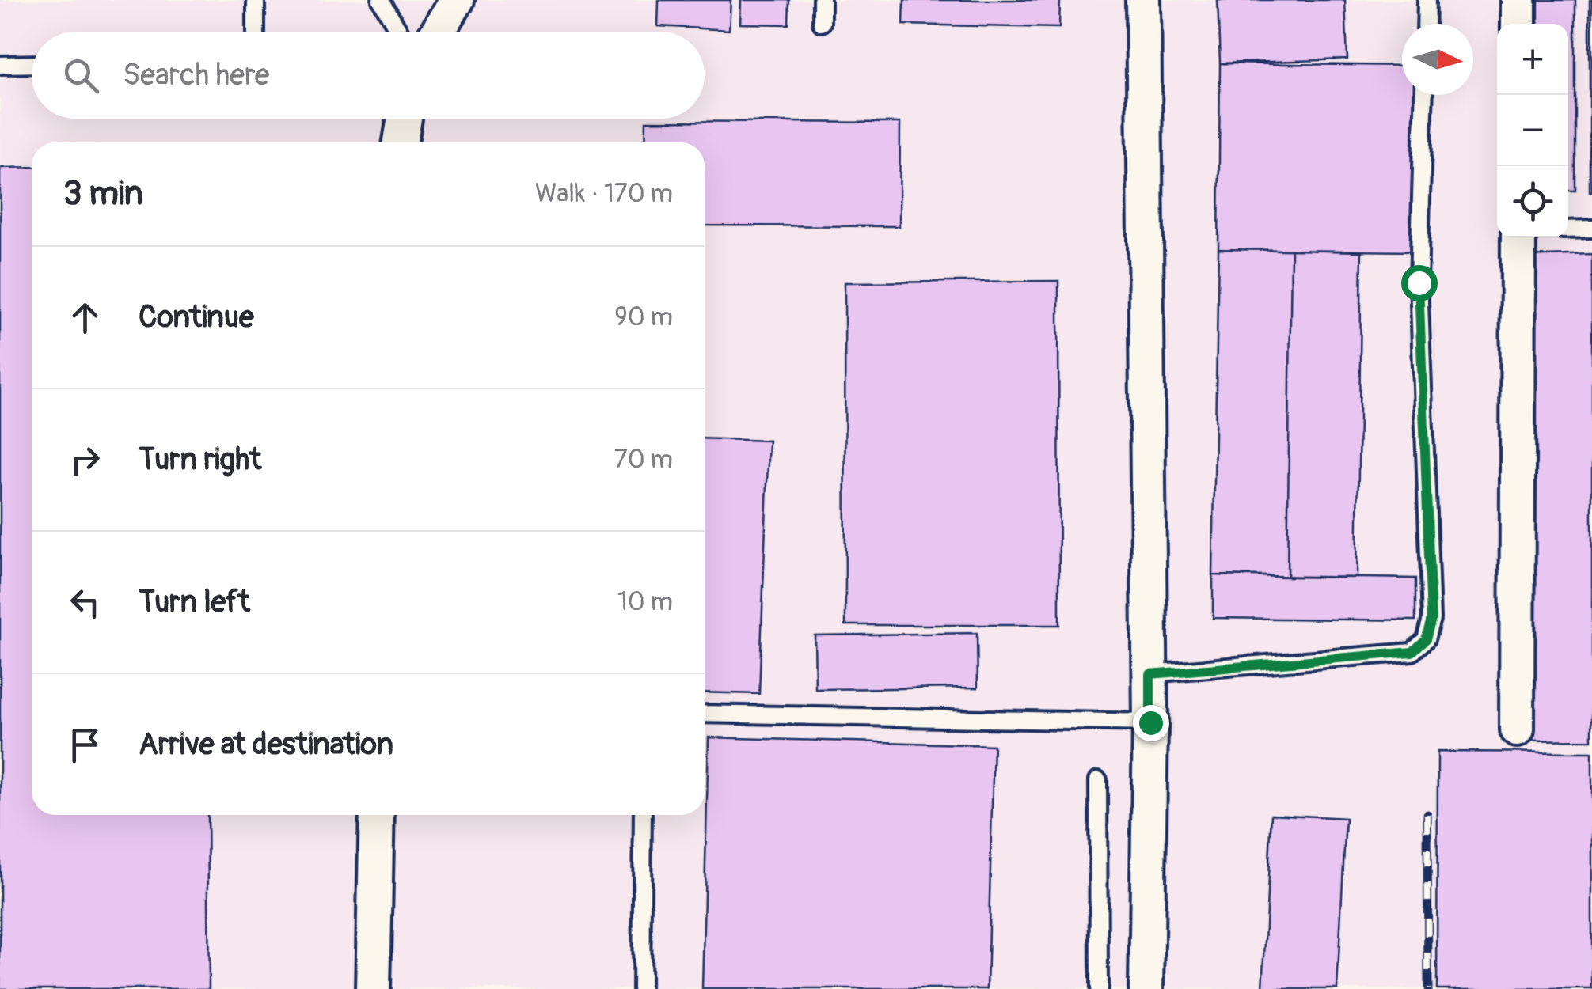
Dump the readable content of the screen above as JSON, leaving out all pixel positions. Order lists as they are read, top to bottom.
{
  "north": "right",
  "page": {
    "map_buttons": ["+", "−"],
    "search": "Search here",
    "heading": ["3 min", "Walk · 170 m"],
    "list": [
      ["Continue", "90 m"],
      ["Turn right", "70 m"],
      ["Turn left", "10 m"],
      "Arrive at destination"
    ]
  }
}
